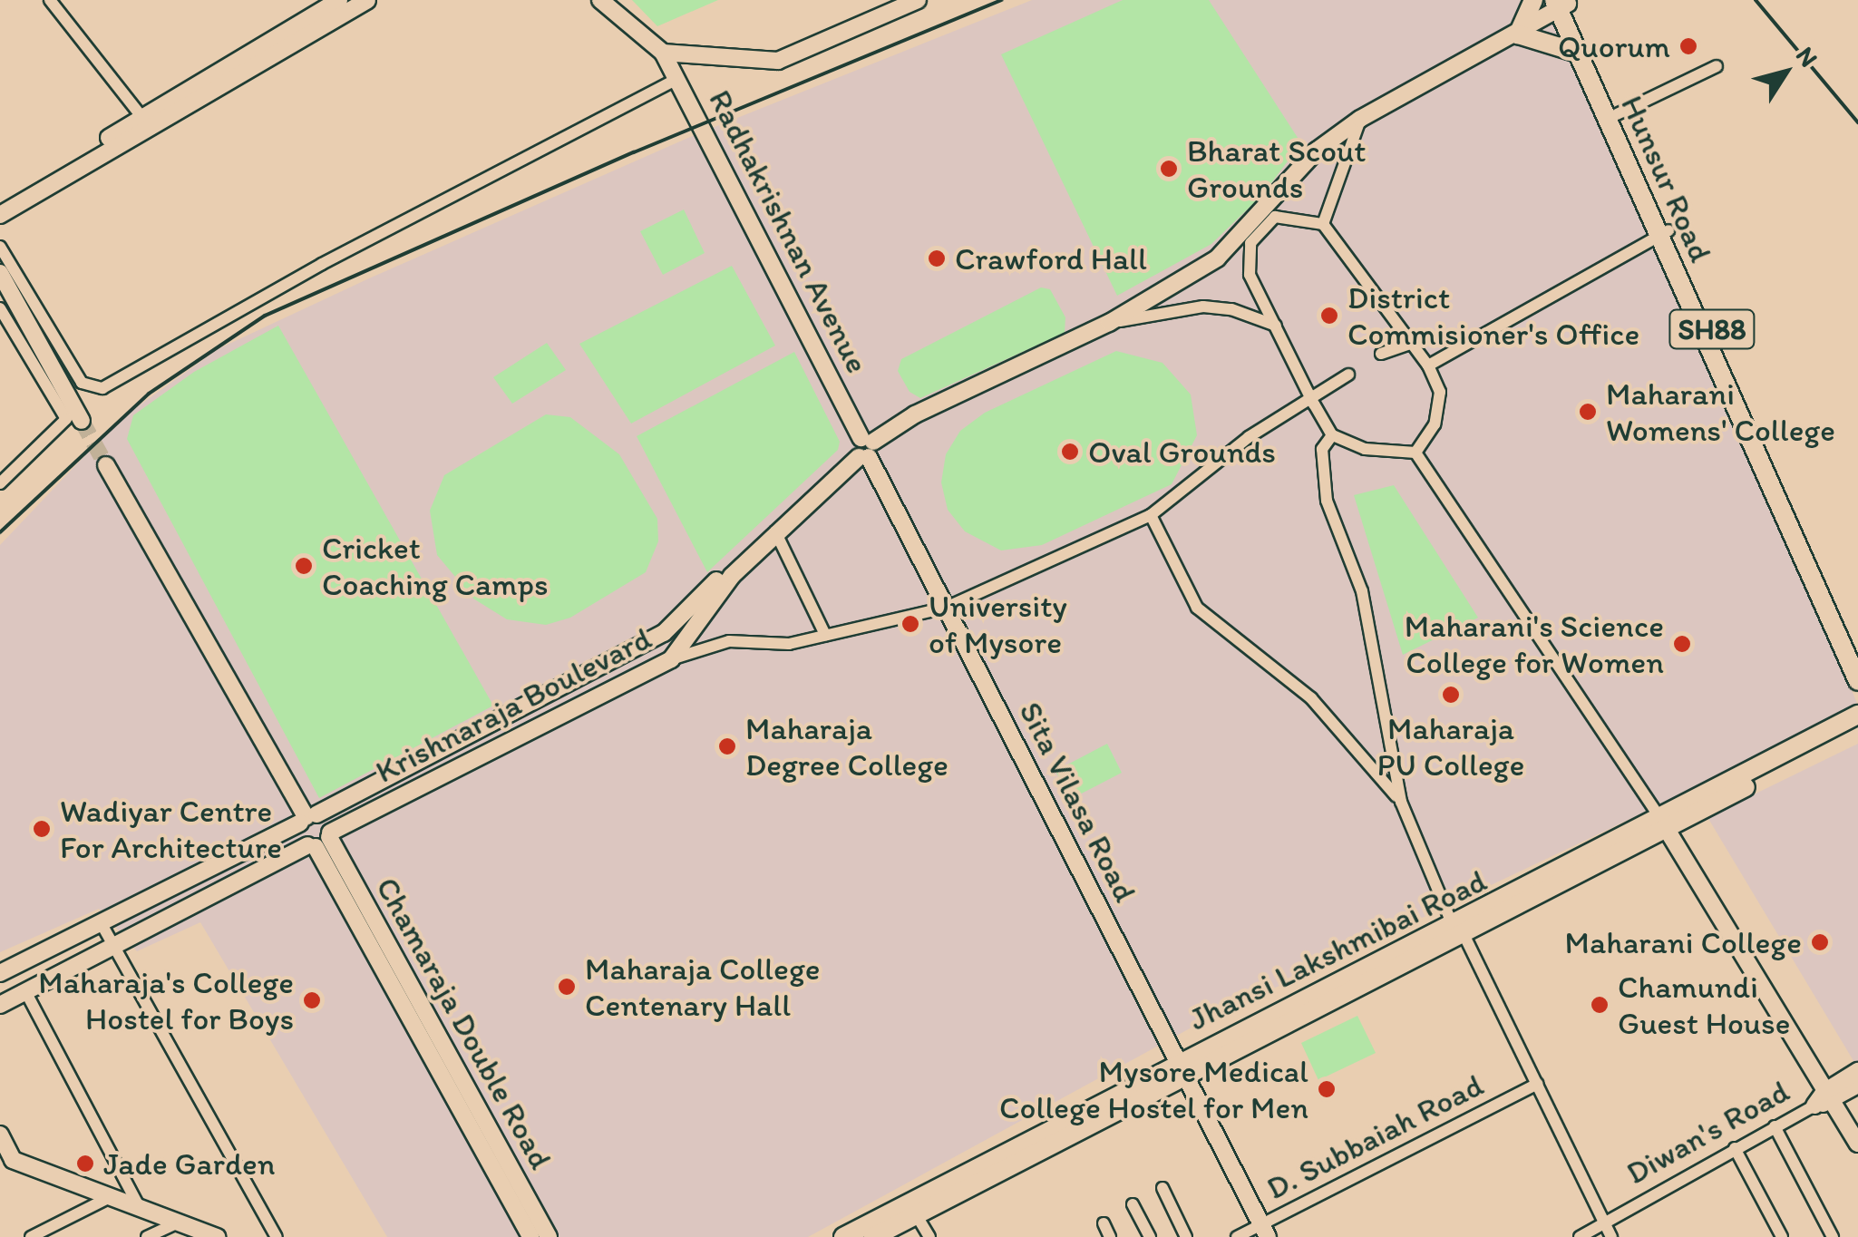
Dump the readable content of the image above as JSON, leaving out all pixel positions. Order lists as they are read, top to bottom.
{
  "streets": {
    "main road": ["Hunsur Road", "SH88", "Jhansi Lakshmibai Road"],
    "street": [
      "Radhakrishnan Avenue",
      "Krishnaraja Boulevard",
      "Sita Vilasa Road",
      "Chamaraja Double Road",
      "Diwan's Road",
      "D. Subbaiah Road"
    ]
  },
  "crossings": [
    ["Hunsur Road", "SH88"],
    ["Radhakrishnan Avenue", "Krishnaraja Boulevard"],
    ["Radhakrishnan Avenue", "Sita Vilasa Road"],
    ["Krishnaraja Boulevard", "Sita Vilasa Road"],
    ["Krishnaraja Boulevard", "Chamaraja Double Road"],
    ["Sita Vilasa Road", "Jhansi Lakshmibai Road"],
    ["Sita Vilasa Road", "D. Subbaiah Road"]
  ],
  "places": [
    "Quorum",
    "Bharat Scout Grounds",
    "Crawford Hall",
    "District Commisioner's Office",
    "Maharani Womens' College",
    "Oval Grounds",
    "Cricket Coaching Camps",
    "University of Mysore",
    "Maharani's Science College for Women",
    "Maharaja PU College",
    "Maharaja Degree College",
    "Wadiyar Centre For Architecture",
    "Maharani College",
    "Maharaja College Centenary Hall",
    "Maharaja's College Hostel for Boys",
    "Chamundi Guest House",
    "Mysore Medical College Hostel for Men",
    "Jade Garden"
  ],
  "north": "top right"
}
